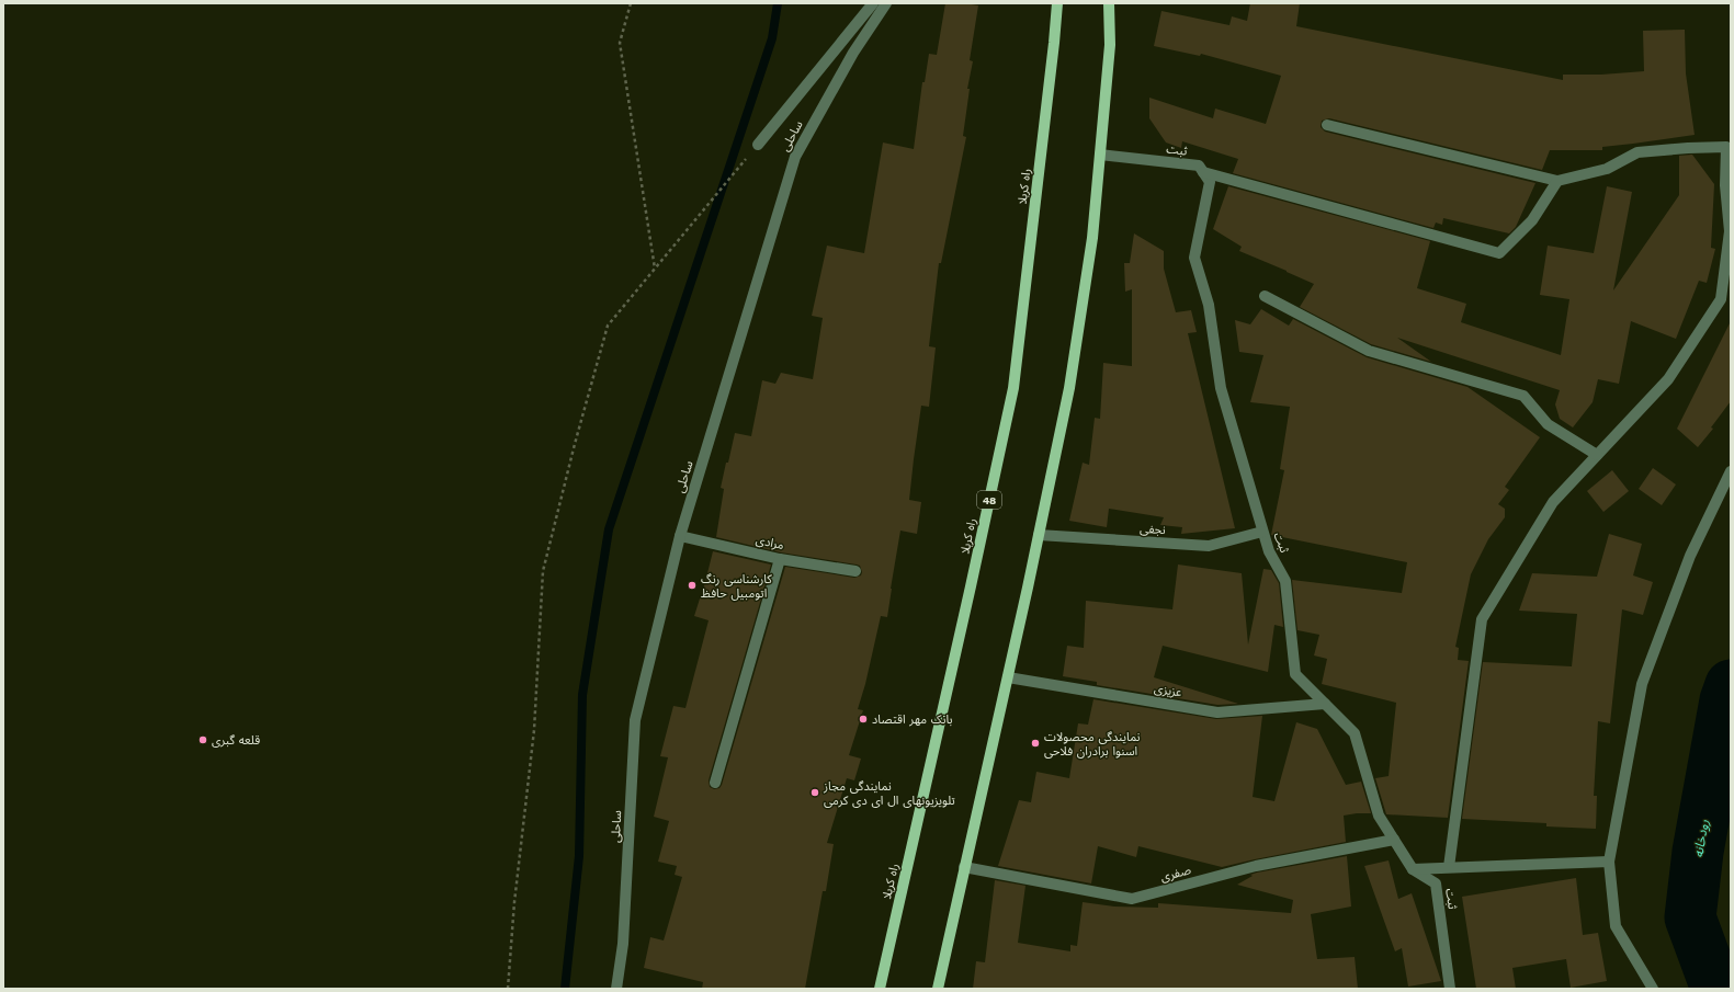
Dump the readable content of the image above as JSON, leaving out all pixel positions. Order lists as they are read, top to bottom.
{
  "streets": {
    "main road": ["راه کربلا", "48"],
    "street": [
      "ساحلی",
      "ثبت",
      "نجفی",
      "مرادی",
      "عزیزی",
      "صفری"
    ]
  },
  "crossings": [
    ["ساحلی", "مرادی"],
    ["ثبت", "نجفی"],
    ["ثبت", "عزیزی"],
    ["ثبت", "صفری"]
  ],
  "water": ["رودخانه"],
  "places": [
    "کارشناسی رنگ اتومبیل حافظ",
    "بانک مهر اقتصاد",
    "قلعه گبری",
    "نمایندگی محصولات اسنوا برادران فلاحی",
    "نمایندگی مجاز تلویزیونهای ال ای دی کرمی"
  ]
}
